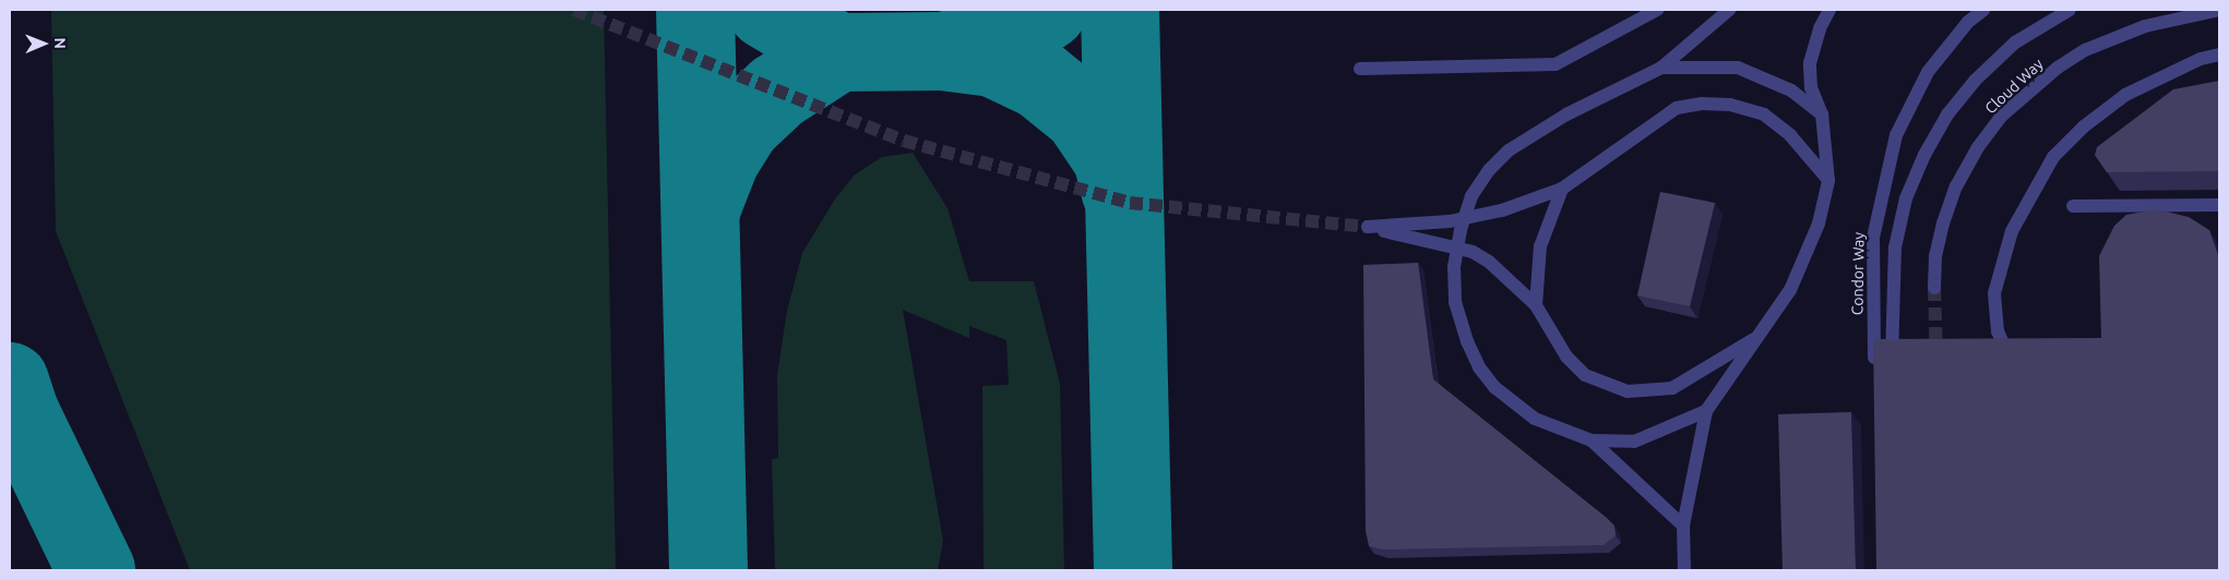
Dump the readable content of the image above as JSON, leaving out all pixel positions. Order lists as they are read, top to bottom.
{
  "streets": {
    "street": ["Cloud Way", "Condor Way"]
  },
  "north": "right"
}
